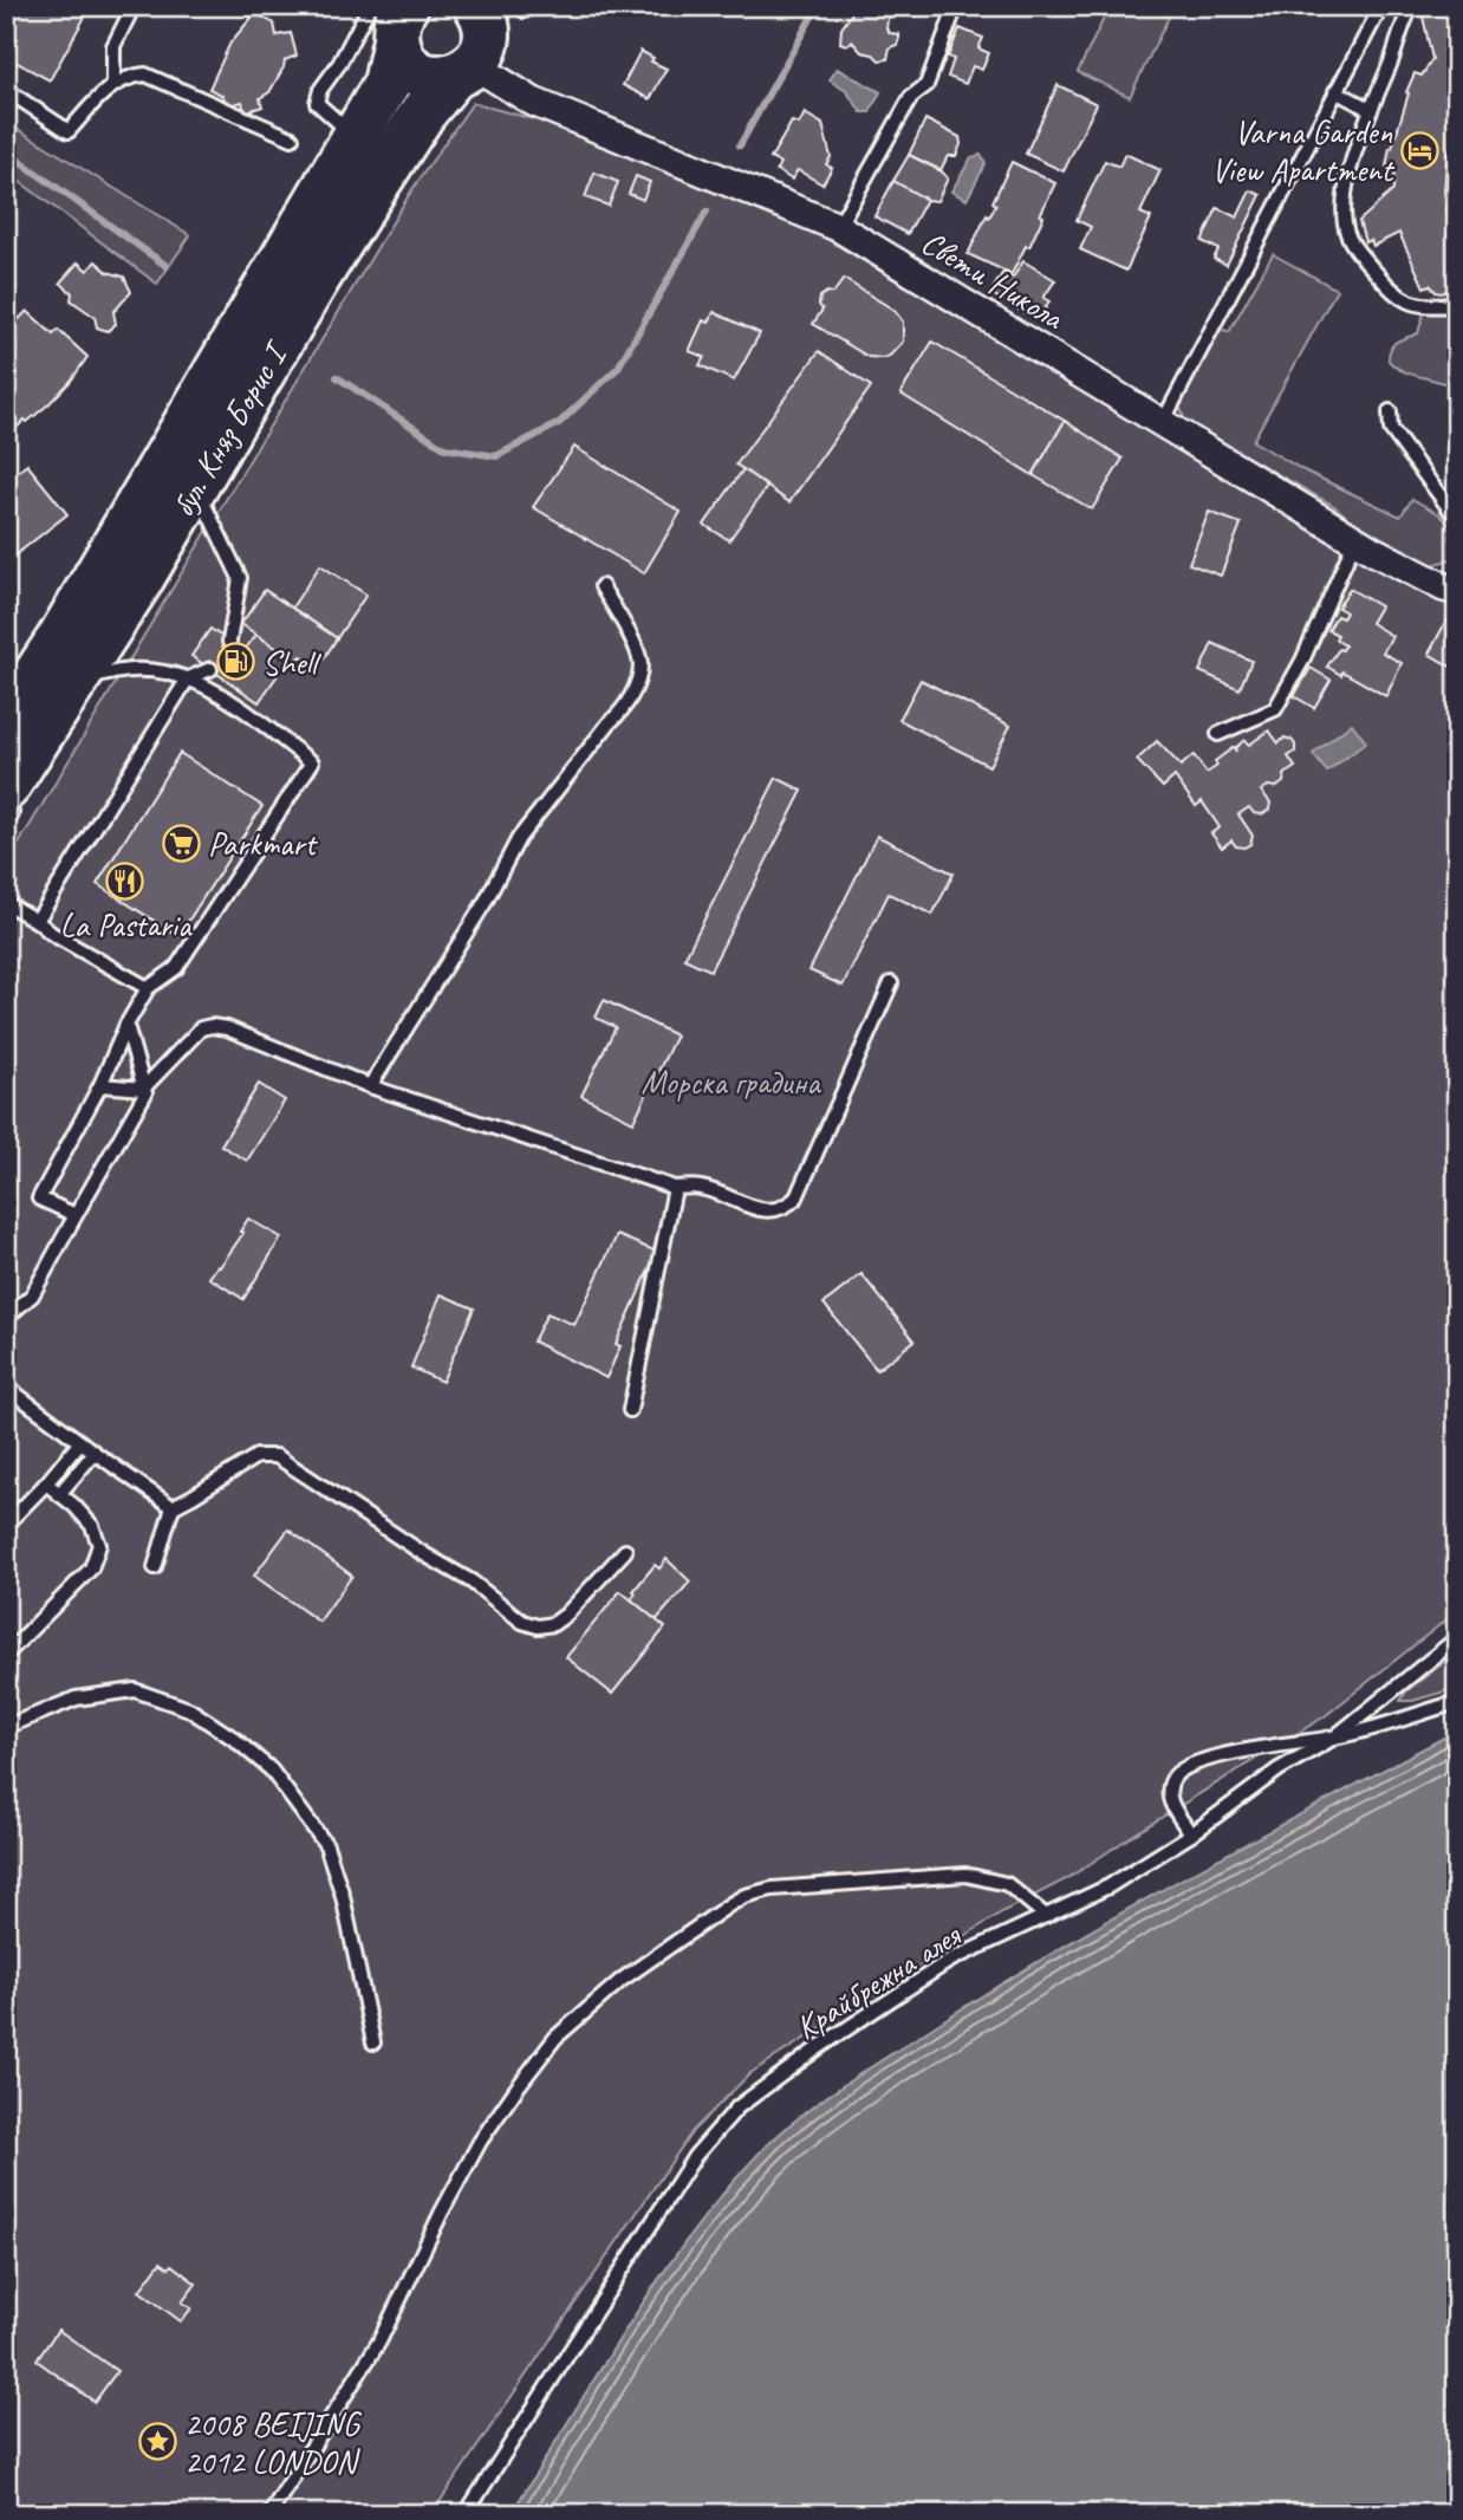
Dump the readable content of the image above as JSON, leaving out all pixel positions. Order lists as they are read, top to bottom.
{
  "streets": {
    "highway": ["бул. Княз Борис I"],
    "street": ["Свети Никола"],
    "lane": ["Крайбрежна алея"]
  },
  "crossings": [
    ["Свети Никола", "бул. Княз Борис I"]
  ],
  "parks": ["Морска градина"],
  "places": {
    "hotel": ["Varna Garden View Apartment"],
    "fuel station": ["Shell"],
    "supermarket": ["Parkmart"],
    "restaurant": ["La Pastaria"],
    "place": ["2008 BEIJING 2012 LONDON"]
  }
}
